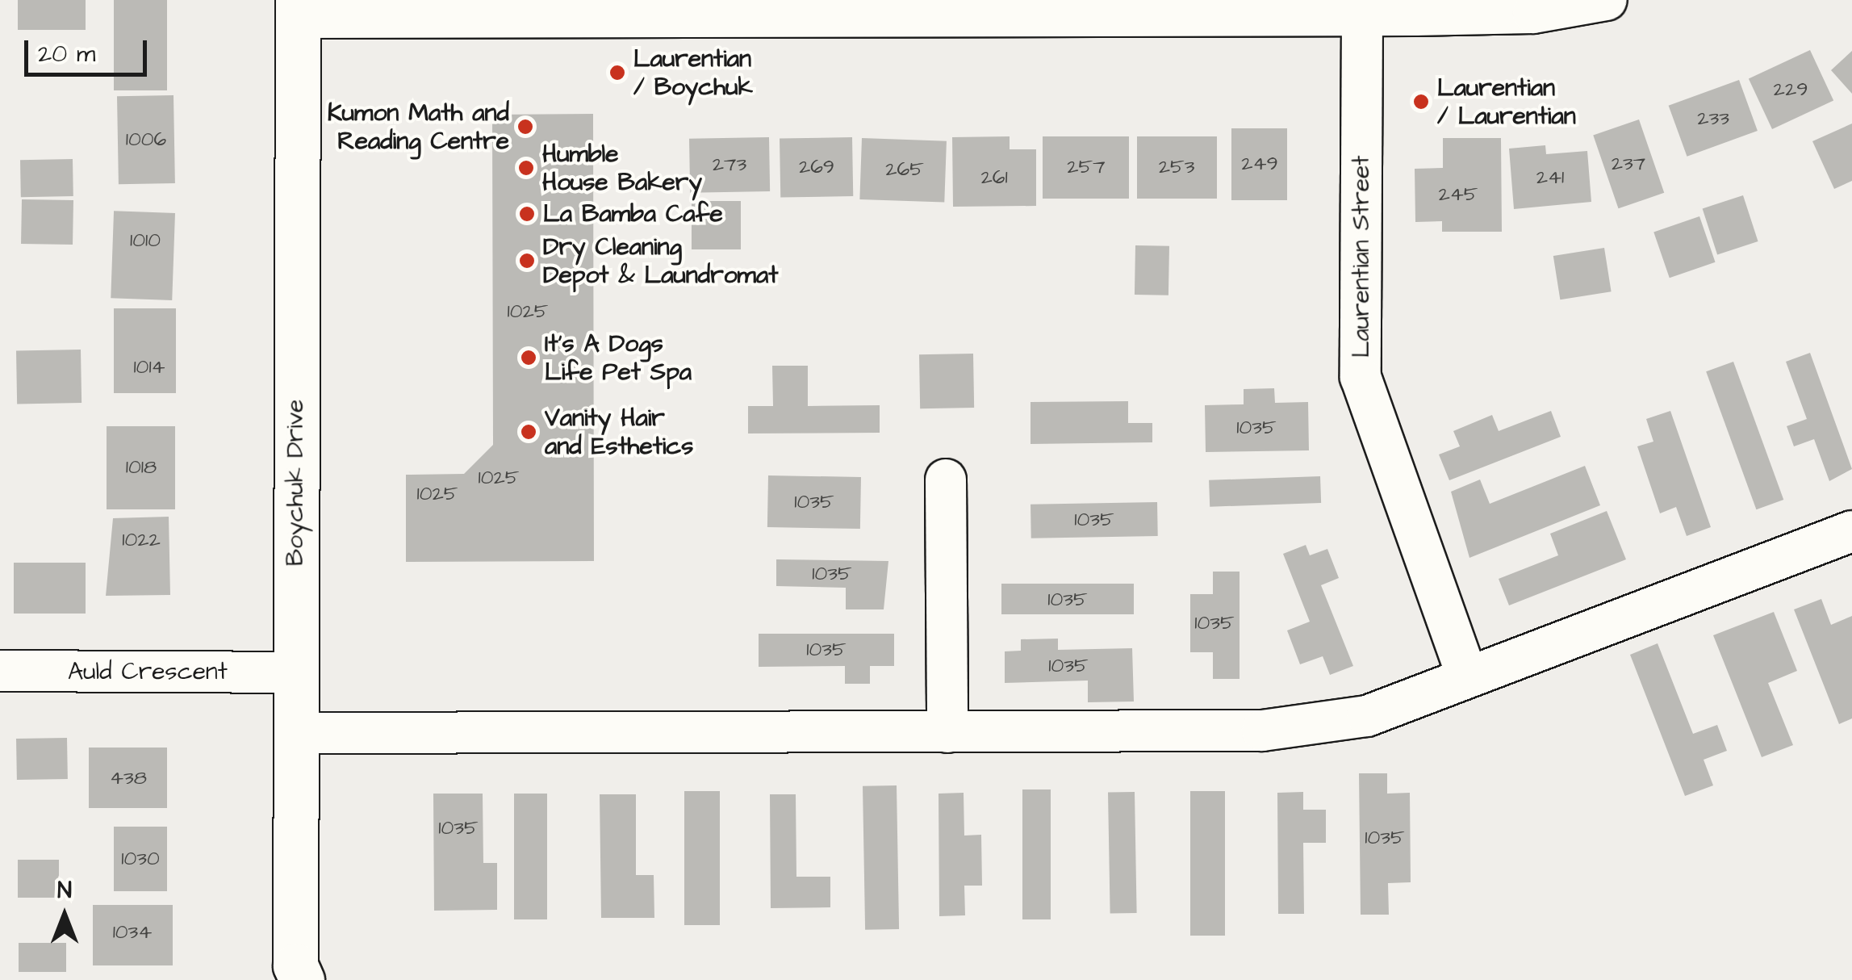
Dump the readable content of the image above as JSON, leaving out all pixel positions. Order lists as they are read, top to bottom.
{
  "streets": {
    "street": ["Laurentian Street", "Boychuk Drive", "Auld Crescent"]
  },
  "crossings": [
    ["Boychuk Drive", "Auld Crescent"]
  ],
  "places": [
    "Laurentian / Boychuk",
    "Laurentian / Laurentian",
    "Kumon Math and Reading Centre",
    "Humble House Bakery",
    "La Bamba Cafe",
    "Dry Cleaning Depot & Laundromat",
    "It's A Dogs Life Pet Spa",
    "Vanity Hair and Esthetics"
  ],
  "house_numbers": [
    "229",
    "233",
    "1006",
    "249",
    "237",
    "273",
    "269",
    "257",
    "253",
    "265",
    "261",
    "241",
    "245",
    "1010",
    "1025",
    "1014",
    "1035",
    "1018",
    "1025",
    "1025",
    "1035",
    "1035",
    "1022",
    "1035",
    "1035",
    "1035",
    "1035",
    "1035",
    "438",
    "1035",
    "1035",
    "1030",
    "1034"
  ],
  "scale_bar": "20 m",
  "north": "top"
}
